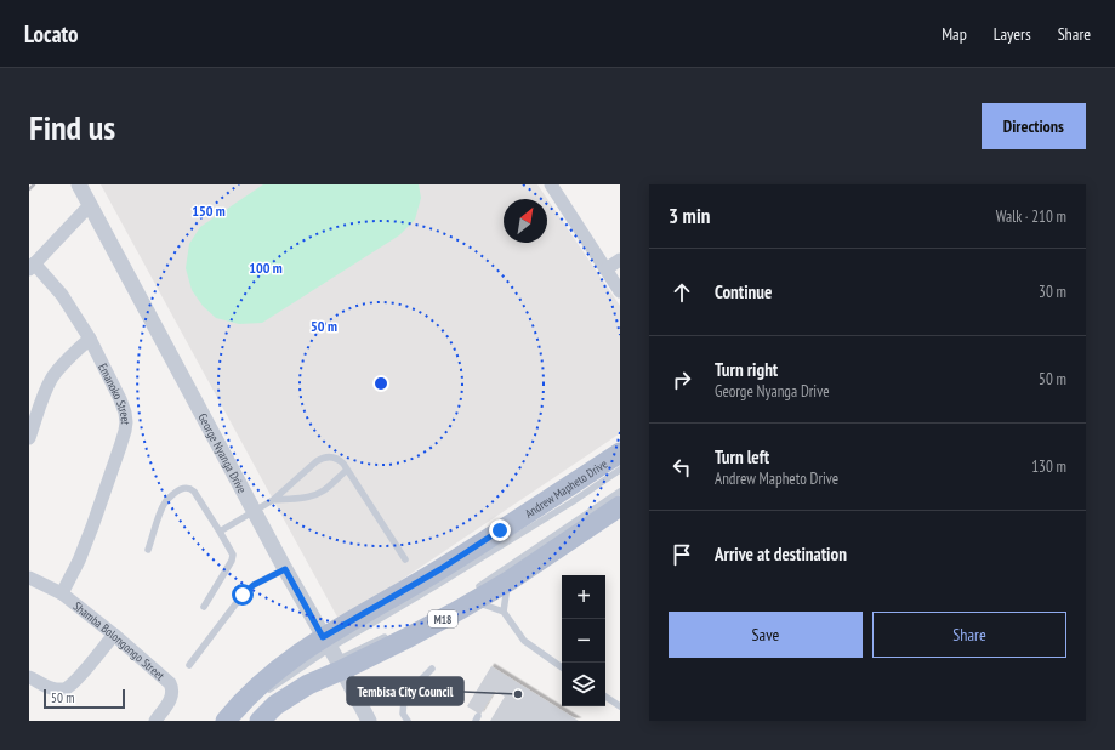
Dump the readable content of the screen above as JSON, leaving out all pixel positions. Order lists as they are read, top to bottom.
{
  "streets": {
    "main road": ["Andrew Mapheto Drive", "M18"],
    "street": ["Emanoko Street", "George Nyanga Drive", "Shamba Bolongongo Street"]
  },
  "crossings": [
    ["Emanoko Street", "Shamba Bolongongo Street"],
    ["George Nyanga Drive", "Andrew Mapheto Drive"]
  ],
  "places": ["Tembisa City Council"],
  "scale_bar": "50 m",
  "north": "top right",
  "page": {
    "header": "Locato",
    "nav": ["Map", "Layers", "Share"],
    "buttons": [
      "Directions",
      ["Save", "Share"]
    ],
    "title": "Find us",
    "heading": ["3 min", "Walk · 210 m"],
    "list": [
      ["Continue", "30 m"],
      ["Turn right", "George Nyanga Drive", "50 m"],
      ["Turn left", "Andrew Mapheto Drive", "130 m"],
      "Arrive at destination"
    ],
    "map_buttons": ["+", "−"],
    "scale": "50 m"
  },
  "rings": ["150 m", "100 m", "50 m"]
}
